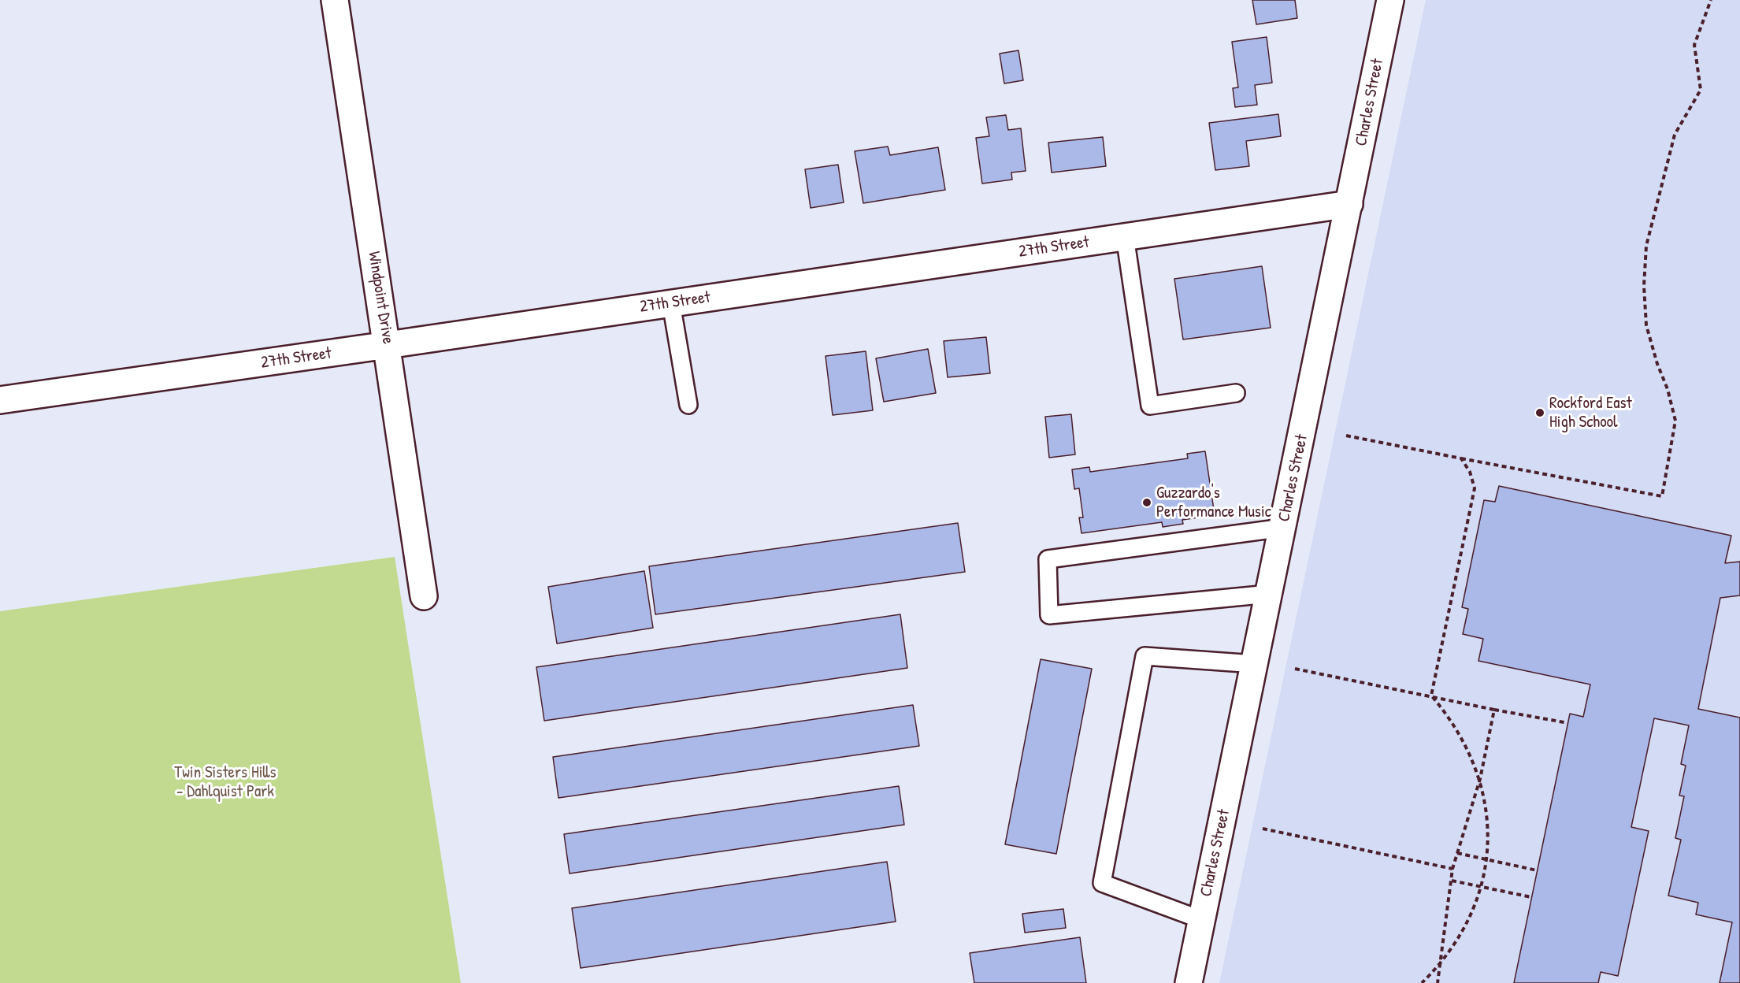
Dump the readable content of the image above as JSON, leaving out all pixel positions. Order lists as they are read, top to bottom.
{
  "streets": {
    "street": ["Charles Street", "27th Street", "Windpoint Drive"]
  },
  "crossings": [
    ["Charles Street", "27th Street"],
    ["27th Street", "Windpoint Drive"]
  ],
  "parks": ["Twin Sisters Hills - Dahlquist Park"],
  "places": ["Rockford East High School", "Guzzardo's Performance Music"]
}
